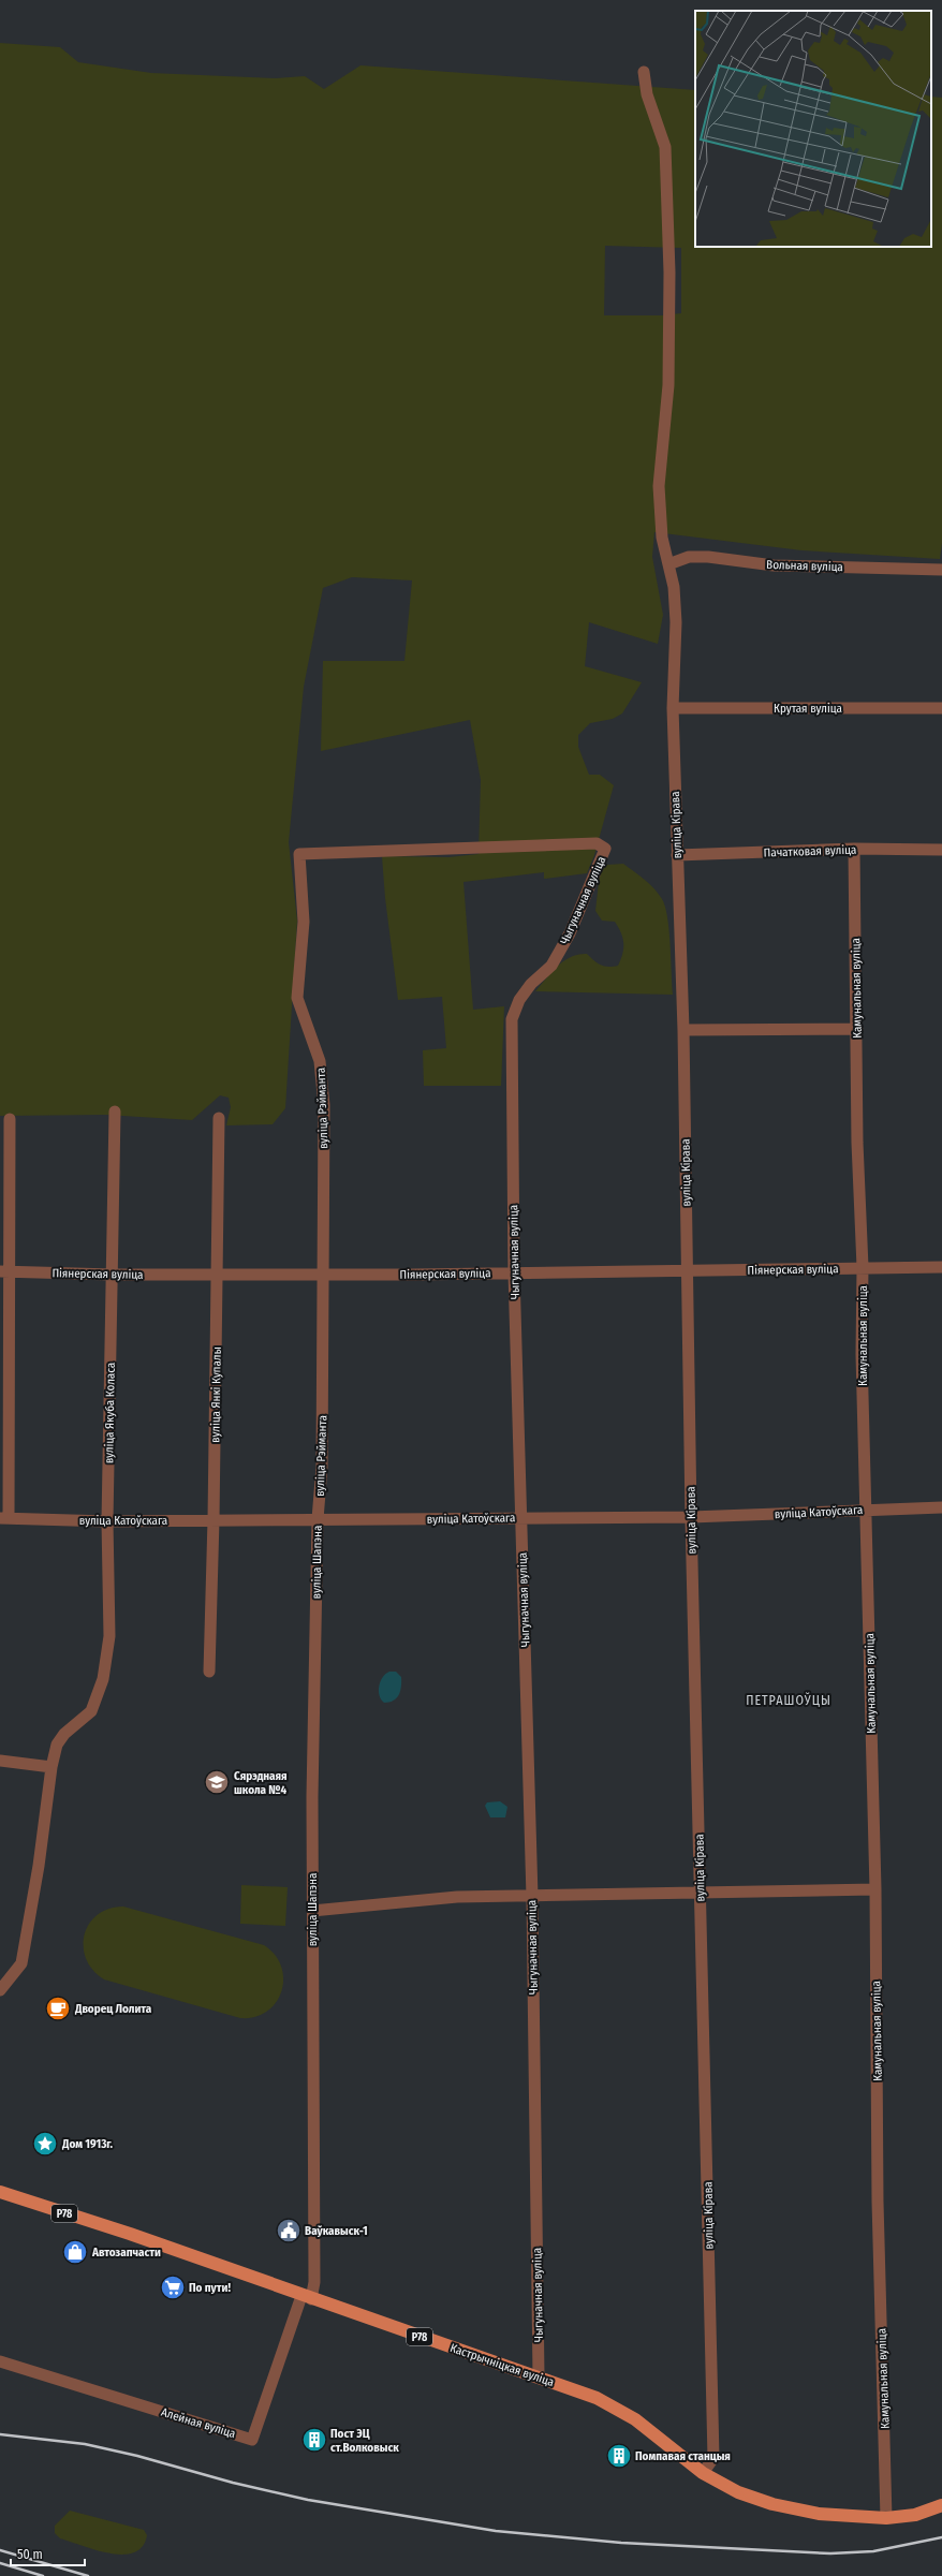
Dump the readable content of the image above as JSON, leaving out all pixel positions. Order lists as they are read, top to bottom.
{
  "streets": {
    "main road": ["Р78", "Кастрычніцкая вуліца"],
    "street": [
      "Вольная вуліца",
      "Крутая вуліца",
      "вуліца Кірава",
      "Пачатковая вуліца",
      "Чыгуначная вуліца",
      "Камунальная вуліца",
      "вуліца Рэйманта",
      "Піянерская вуліца",
      "вуліца Янкі Купалы",
      "вуліца Якуба Коласа",
      "вуліца Катоўскага",
      "вуліца Шапэна",
      "Алейная вуліца"
    ]
  },
  "crossings": [
    ["Вольная вуліца", "вуліца Кірава"],
    ["Крутая вуліца", "вуліца Кірава"],
    ["вуліца Кірава", "Пачатковая вуліца"],
    ["вуліца Кірава", "Піянерская вуліца"],
    ["вуліца Кірава", "вуліца Катоўскага"],
    ["вуліца Кірава", "Кастрычніцкая вуліца"],
    ["Пачатковая вуліца", "Камунальная вуліца"],
    ["Чыгуначная вуліца", "вуліца Рэйманта"],
    ["Чыгуначная вуліца", "Піянерская вуліца"],
    ["Чыгуначная вуліца", "вуліца Катоўскага"],
    ["Чыгуначная вуліца", "Кастрычніцкая вуліца"],
    ["Камунальная вуліца", "Піянерская вуліца"],
    ["Камунальная вуліца", "вуліца Катоўскага"],
    ["Камунальная вуліца", "Кастрычніцкая вуліца"],
    ["вуліца Рэйманта", "Піянерская вуліца"],
    ["вуліца Рэйманта", "вуліца Катоўскага"],
    ["вуліца Рэйманта", "вуліца Шапэна"],
    ["Піянерская вуліца", "вуліца Янкі Купалы"],
    ["Піянерская вуліца", "вуліца Якуба Коласа"],
    ["вуліца Янкі Купалы", "вуліца Катоўскага"],
    ["вуліца Якуба Коласа", "вуліца Катоўскага"],
    ["вуліца Катоўскага", "вуліца Шапэна"],
    ["вуліца Шапэна", "Кастрычніцкая вуліца"],
    ["вуліца Шапэна", "Алейная вуліца"],
    ["Кастрычніцкая вуліца", "Алейная вуліца"]
  ],
  "districts": ["ПЕТРАШОЎЦЫ"],
  "places": {
    "school or university": ["Сярэднаяя школа №4"],
    "cafe": ["Дворец Лолита"],
    "place": ["Дом 1913г."],
    "public building": ["Ваўкавыск-1"],
    "shop": ["Автозапчасти"],
    "supermarket": ["По пути!"],
    "building": ["Пост ЭЦ ст.Волковыск", "Помпавая станцыя"]
  },
  "scale_bar": "50 m"
}
